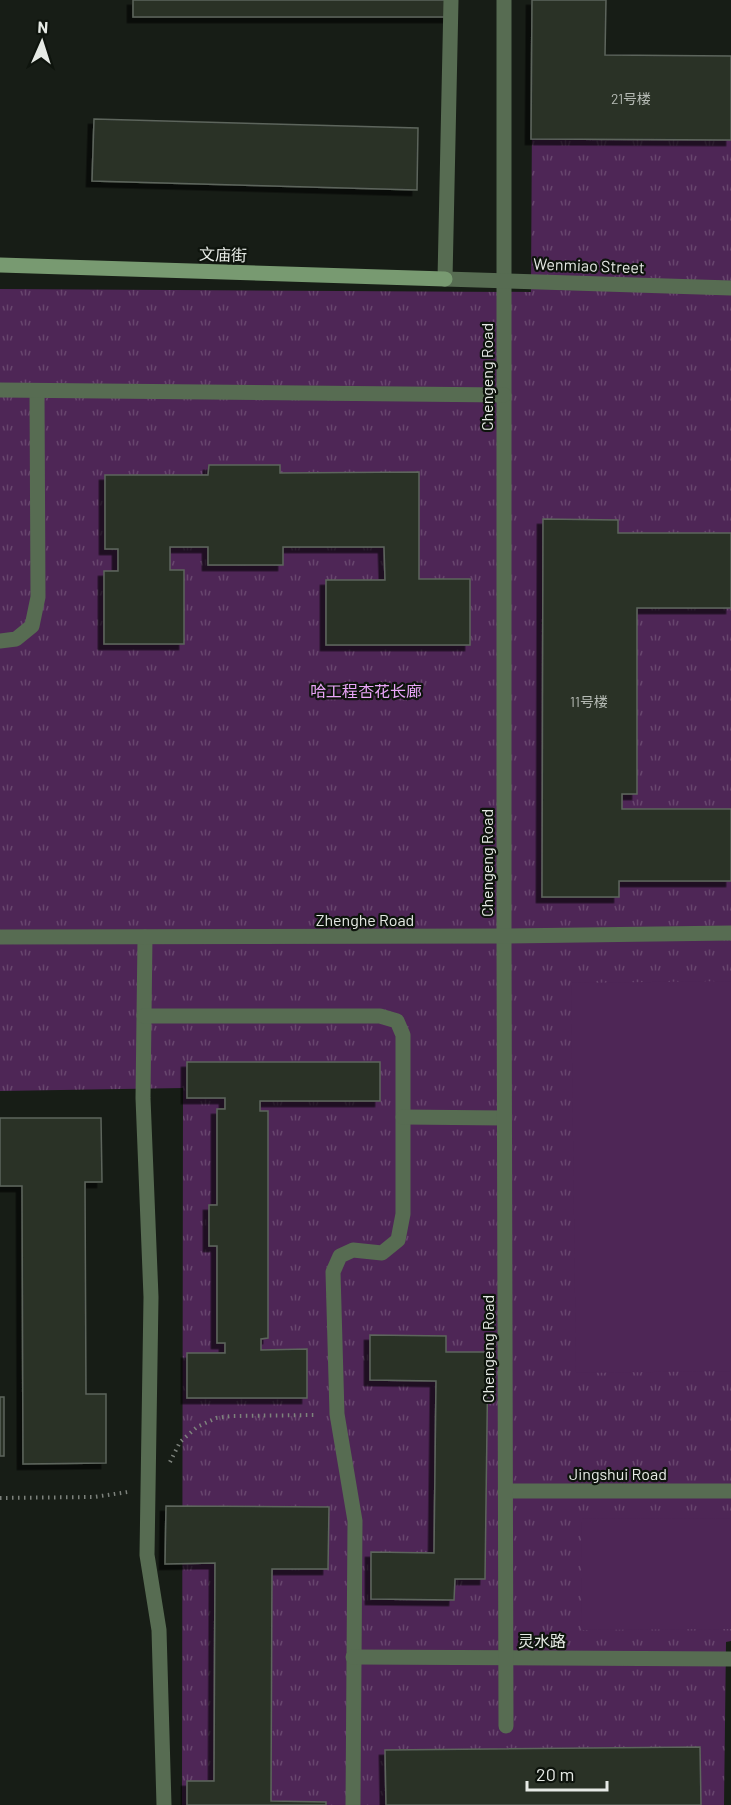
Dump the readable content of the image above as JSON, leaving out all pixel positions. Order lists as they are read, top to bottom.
{
  "streets": {
    "main road": ["文庙街"],
    "street": [
      "Wenmiao Street",
      "Chengeng Road",
      "Zhenghe Road",
      "Jingshui Road",
      "灵水路"
    ]
  },
  "crossings": [
    ["文庙街", "Wenmiao Street"],
    ["Wenmiao Street", "Chengeng Road"],
    ["Chengeng Road", "Zhenghe Road"],
    ["Chengeng Road", "Jingshui Road"],
    ["Chengeng Road", "灵水路"]
  ],
  "parks": ["哈工程杏花长廊"],
  "house_numbers": ["21号楼", "11号楼"],
  "scale_bar": "20 m",
  "north": "top"
}
